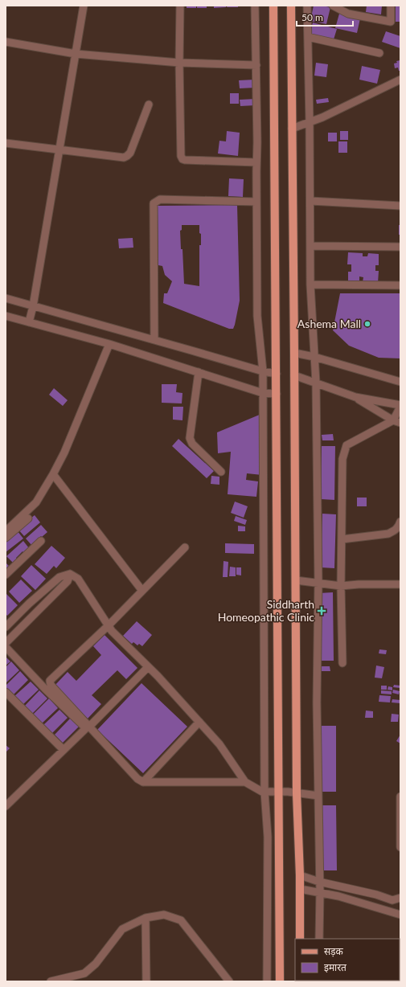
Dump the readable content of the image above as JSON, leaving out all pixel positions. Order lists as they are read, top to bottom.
{
  "places": {
    "other": ["Ashema Mall"],
    "health": ["Siddharth Homeopathic Clinic"]
  },
  "legend": ["सड़क", "इमारत"],
  "scale_bar": "50 m"
}
